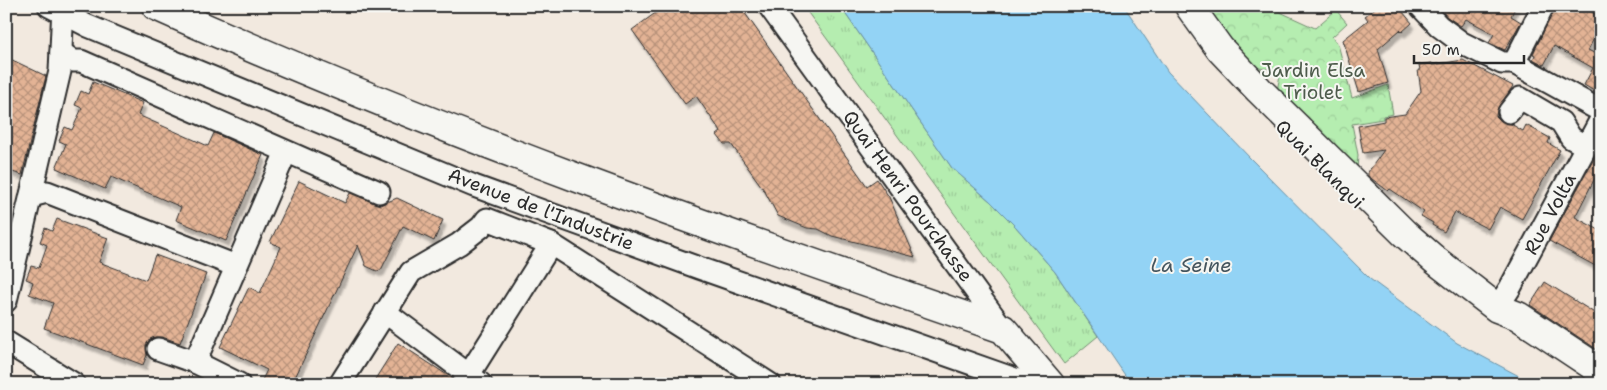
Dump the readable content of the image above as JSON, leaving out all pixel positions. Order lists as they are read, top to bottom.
{
  "streets": {
    "main road": ["Quai Blanqui", "Quai Henri Pourchasse"],
    "street": ["Avenue de l'Industrie", "Rue Volta"]
  },
  "crossings": [
    ["Quai Blanqui", "Rue Volta"]
  ],
  "water": ["La Seine"],
  "parks": ["Jardin Elsa Triolet"],
  "scale_bar": "50 m"
}
